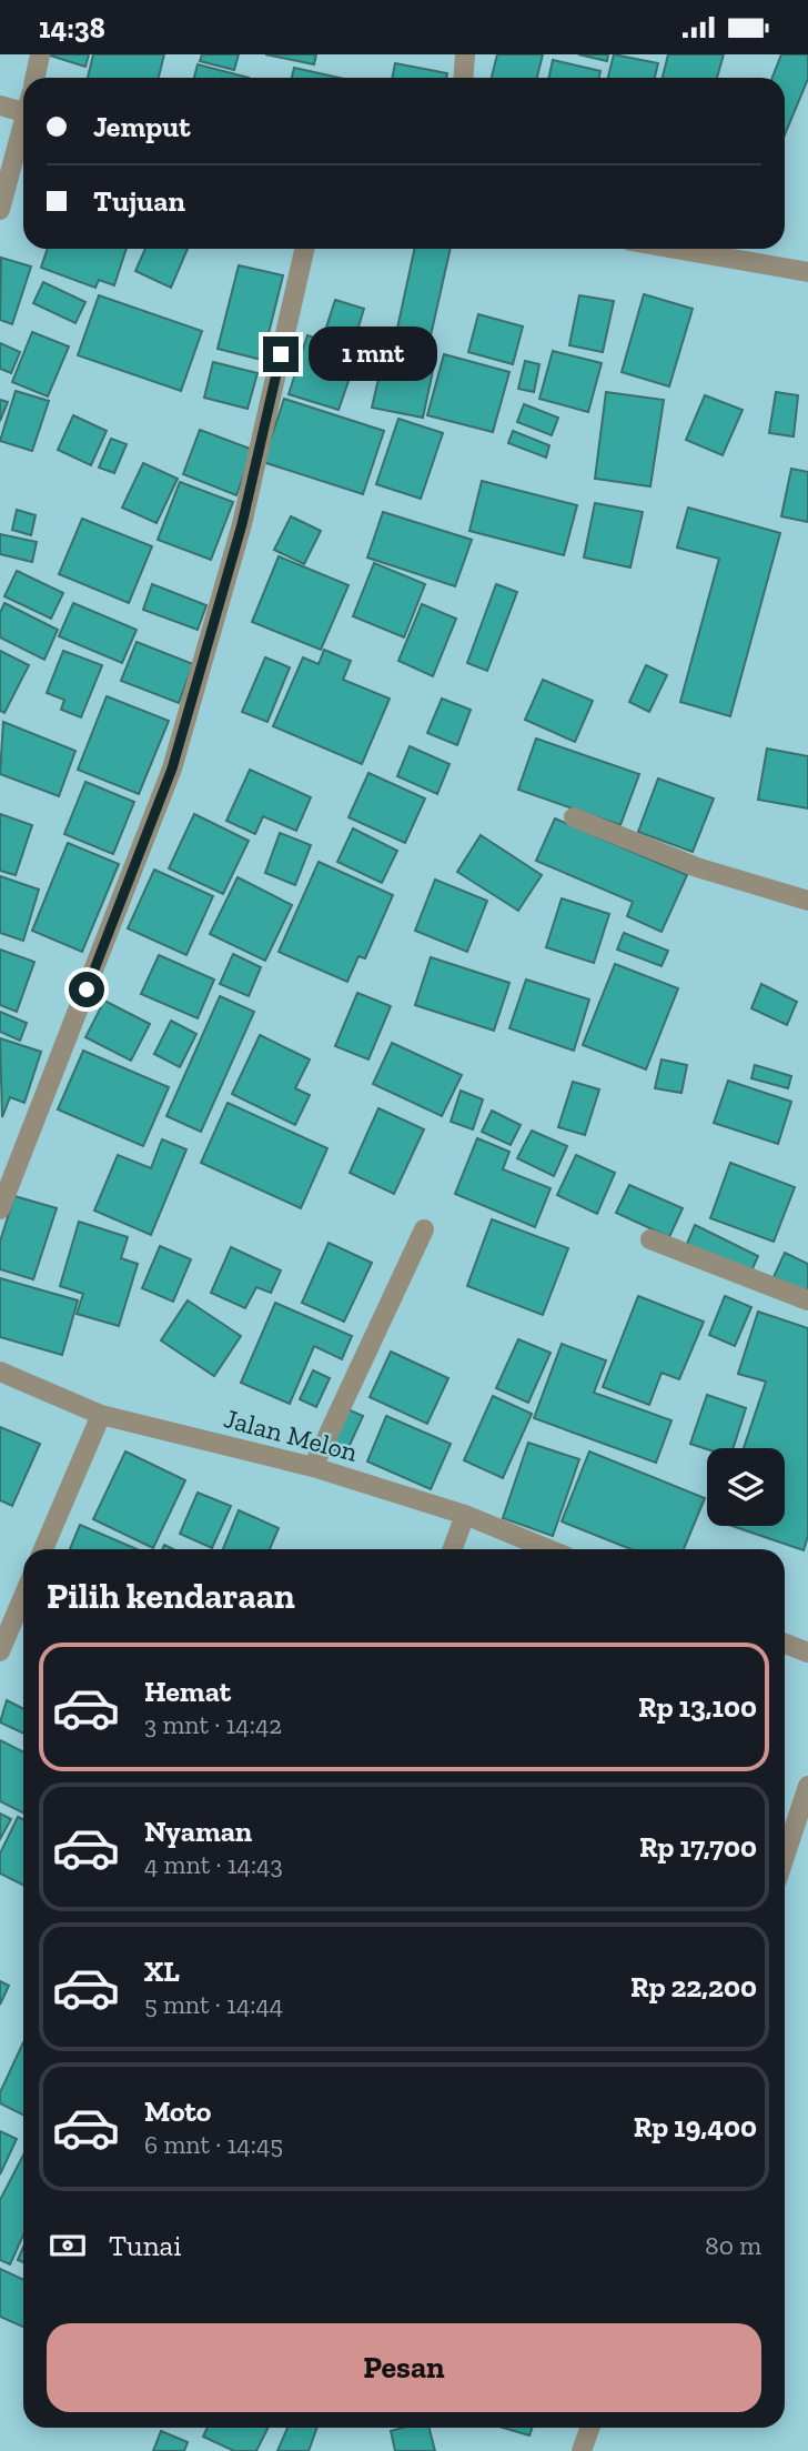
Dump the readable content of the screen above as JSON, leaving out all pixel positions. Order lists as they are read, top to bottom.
{
  "streets": {
    "street": ["Jalan Melon"]
  },
  "page": {
    "status": "14:38",
    "banner": ["Jemput", "Tujuan"],
    "bubble": "1 mnt",
    "heading": "Pilih kendaraan",
    "list": [
      {
        "name": "Hemat",
        "note": "3 mnt · 14:42",
        "value": "Rp 13,100"
      },
      {
        "name": "Nyaman",
        "note": "4 mnt · 14:43",
        "value": "Rp 17,700"
      },
      {
        "name": "XL",
        "note": "5 mnt · 14:44",
        "value": "Rp 22,200"
      },
      {
        "name": "Moto",
        "note": "6 mnt · 14:45",
        "value": "Rp 19,400"
      }
    ],
    "pay": ["Tunai", "80 m"],
    "buttons": "Pesan"
  }
}
